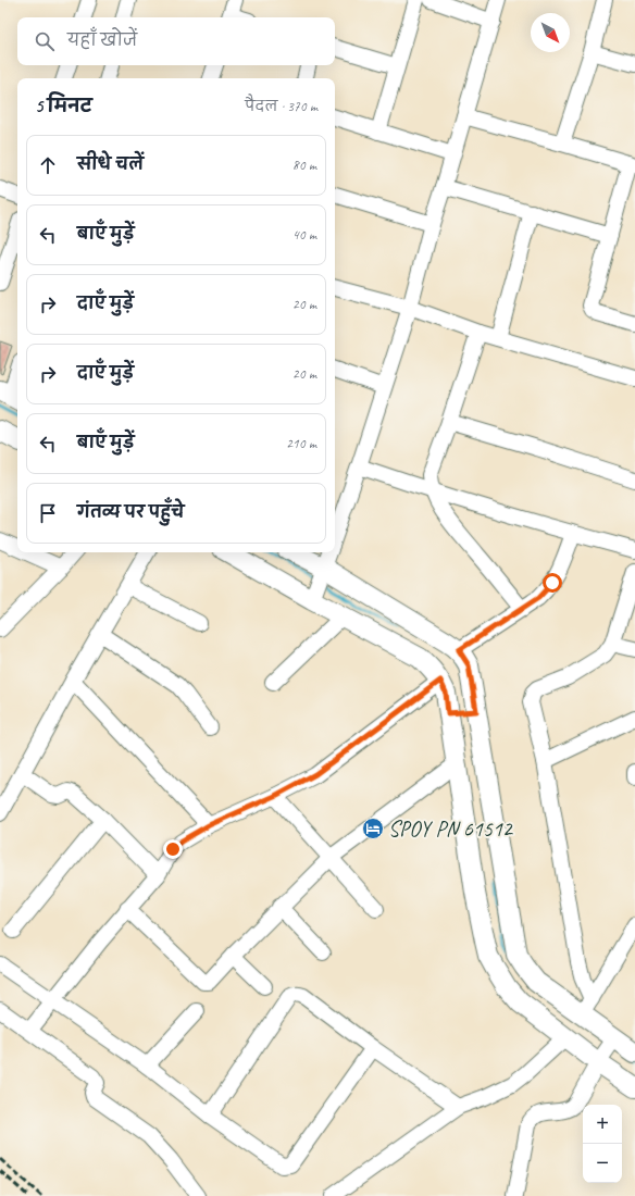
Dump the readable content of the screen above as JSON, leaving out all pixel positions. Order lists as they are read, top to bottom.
{
  "places": {
    "hotel": ["SPOY PN 61512"]
  },
  "north": "bottom right",
  "page": {
    "search": "यहाँ खोजें",
    "heading": ["5 मिनट", "पैदल · 370 m"],
    "list": [
      ["सीधे चलें", "80 m"],
      ["बाएँ मुड़ें", "40 m"],
      ["दाएँ मुड़ें", "20 m"],
      ["दाएँ मुड़ें", "20 m"],
      ["बाएँ मुड़ें", "210 m"],
      "गंतव्य पर पहुँचे"
    ],
    "map_buttons": ["+", "−"]
  }
}
